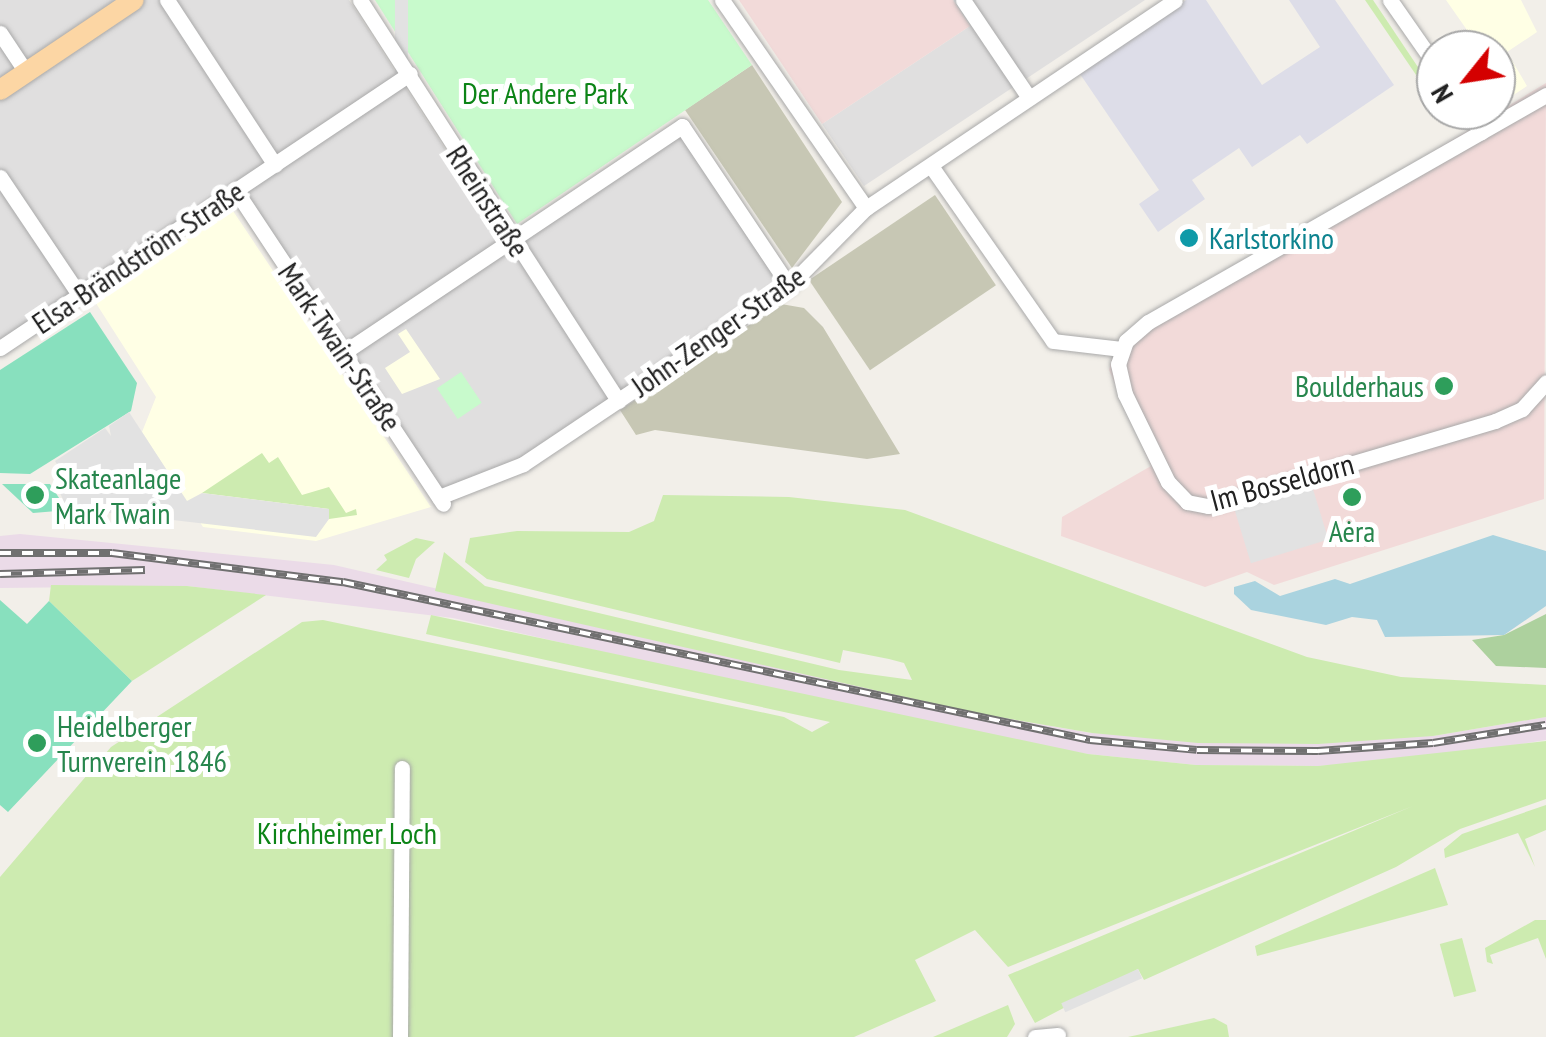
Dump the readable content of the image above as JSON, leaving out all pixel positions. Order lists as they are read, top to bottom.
{
  "streets": {
    "street": [
      "Rheinstraße",
      "Elsa-Brändström-Straße",
      "John-Zenger-Straße",
      "Mark-Twain-Straße",
      "Im Bosseldorn"
    ]
  },
  "crossings": [
    ["Rheinstraße", "Elsa-Brändström-Straße"],
    ["Rheinstraße", "John-Zenger-Straße"],
    ["Elsa-Brändström-Straße", "Mark-Twain-Straße"],
    ["John-Zenger-Straße", "Mark-Twain-Straße"]
  ],
  "parks": ["Der Andere Park", "Kirchheimer Loch"],
  "places": [
    "Karlstorkino",
    "Boulderhaus",
    "Skateanlage Mark Twain",
    "Aėra",
    "Heidelberger Turnverein 1846"
  ],
  "north": "bottom left"
}
